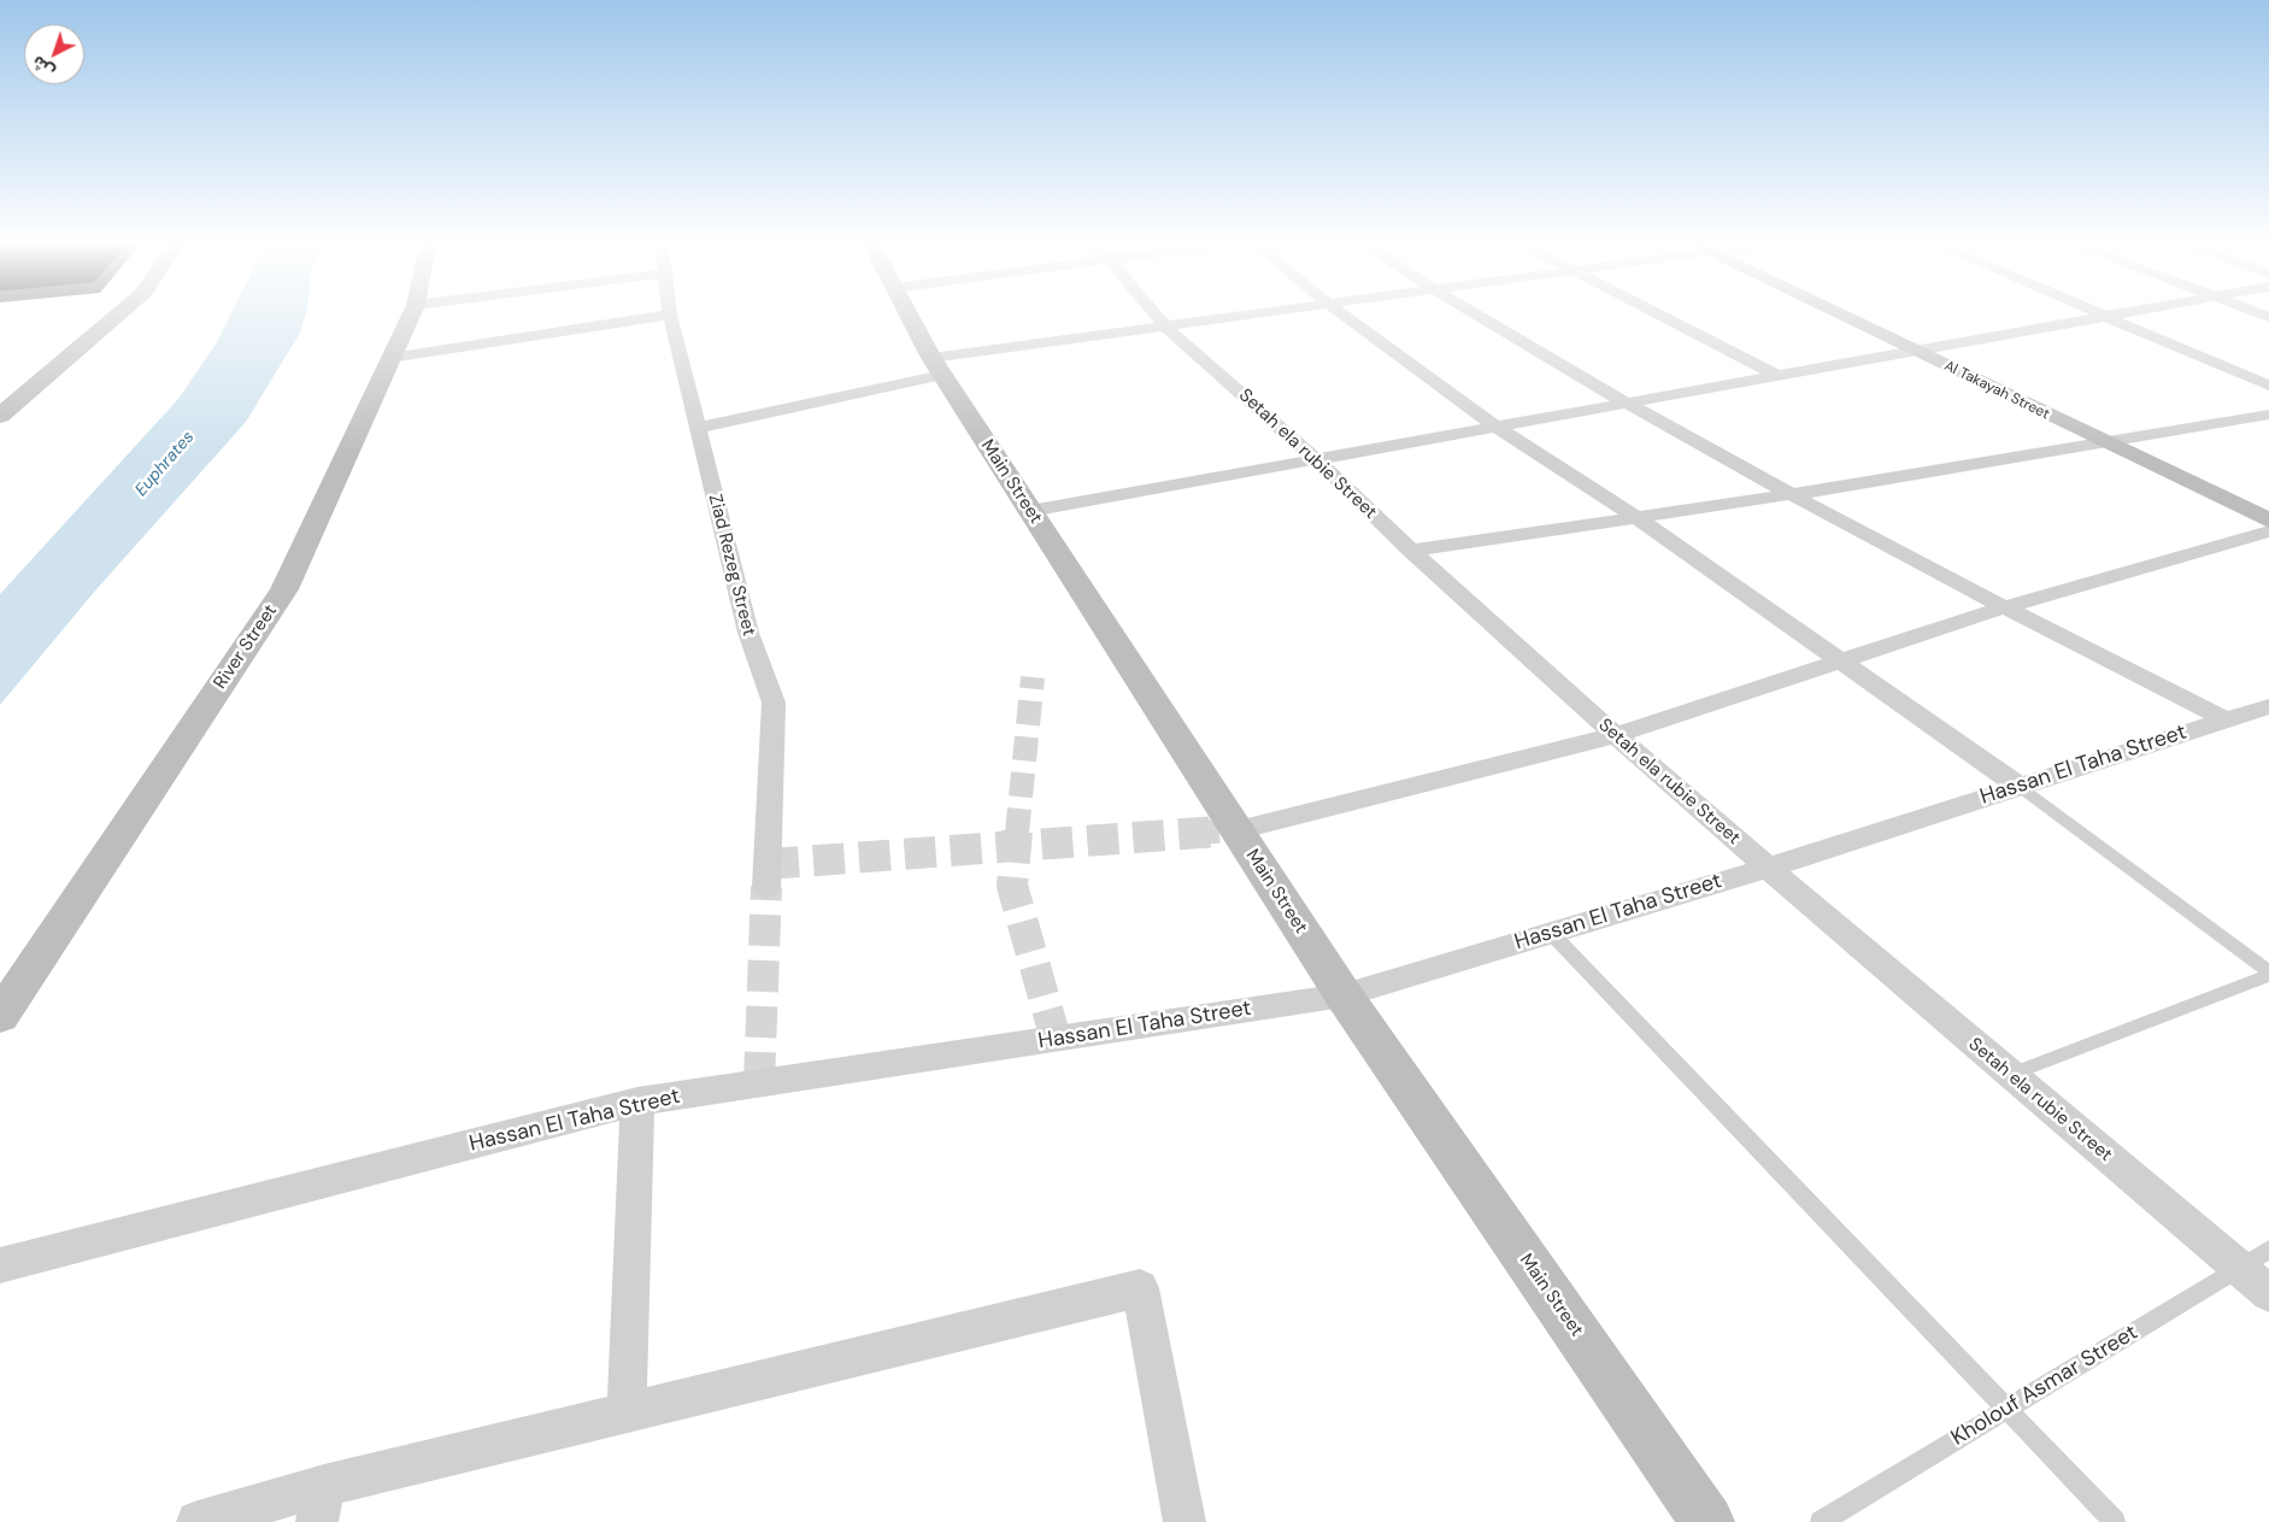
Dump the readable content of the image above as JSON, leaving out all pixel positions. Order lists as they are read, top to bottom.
{
  "streets": {
    "street": [
      "Al Takayah Street",
      "Setah ela rubie Street",
      "Main Street",
      "Ziad Rezeg Street",
      "River Street",
      "Hassan El Taha Street"
    ],
    "lane": ["Kholouf Asmar Street"]
  },
  "crossings": [
    ["Setah ela rubie Street", "Hassan El Taha Street"],
    ["Setah ela rubie Street", "Kholouf Asmar Street"],
    ["Main Street", "Hassan El Taha Street"]
  ],
  "water": ["Euphrates"],
  "north": "bottom left"
}
